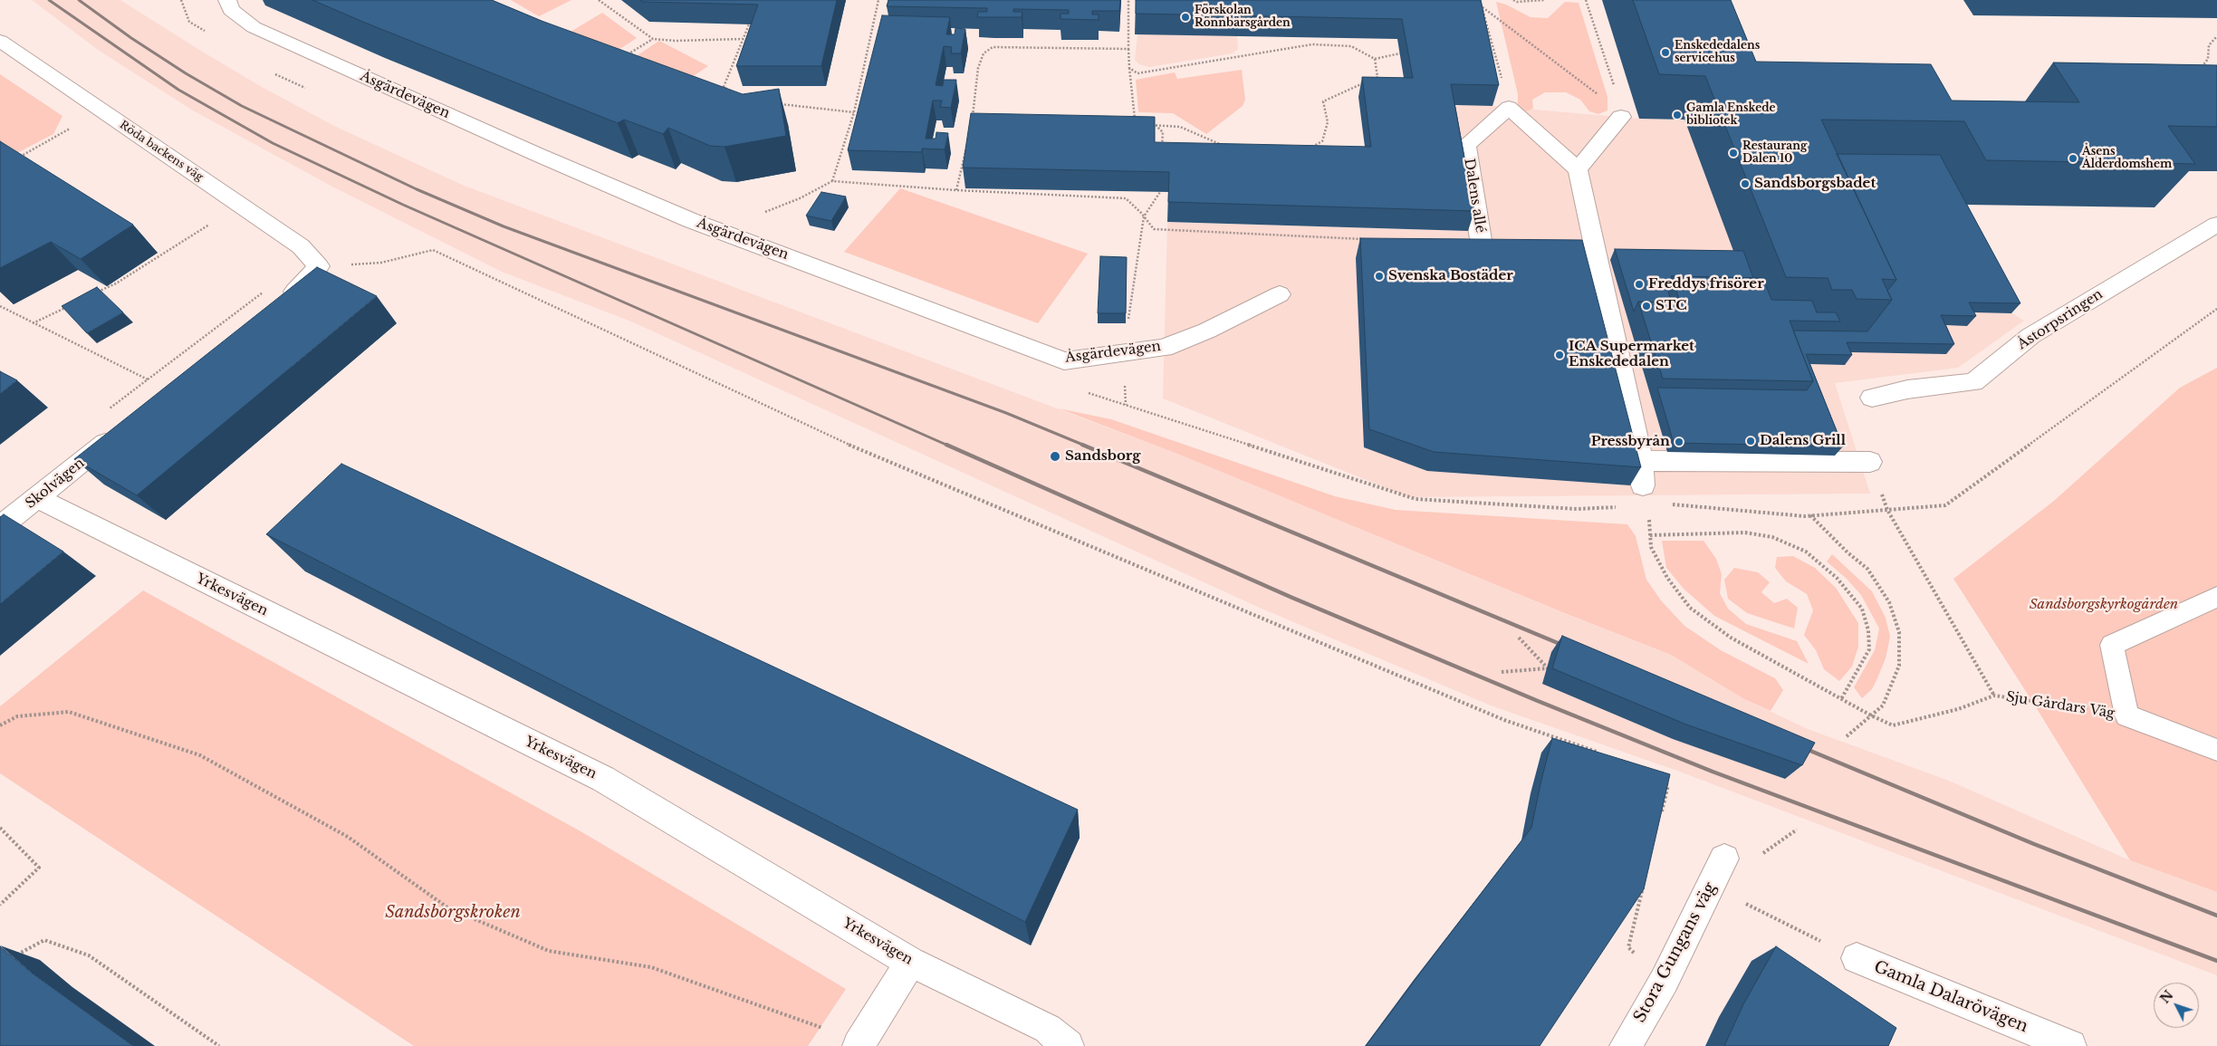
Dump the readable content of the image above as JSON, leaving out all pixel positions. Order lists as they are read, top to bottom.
{
  "streets": {
    "street": [
      "Åsgärdevägen",
      "Röda backens väg",
      "Dalens allé",
      "Åstorpsringen",
      "Skolvägen",
      "Yrkesvägen",
      "Stora Gungans väg",
      "Gamla Dalarövägen"
    ],
    "lane": ["Sju Gårdars Väg"]
  },
  "crossings": [
    ["Skolvägen", "Yrkesvägen"]
  ],
  "parks": ["Sandsborgskyrkogården", "Sandsborgskroken"],
  "places": [
    "Förskolan Rönnbärsgården",
    "Enskededalens servicehus",
    "Gamla Enskede bibliotek",
    "Restaurang Dalen 10",
    "Åsens Ålderdomshem",
    "Sandsborgsbadet",
    "Svenska Bostäder",
    "Freddys frisörer",
    "STC",
    "ICA Supermarket Enskededalen",
    "Dalens Grill",
    "Pressbyrån",
    "Sandsborg"
  ],
  "north": "top left"
}
